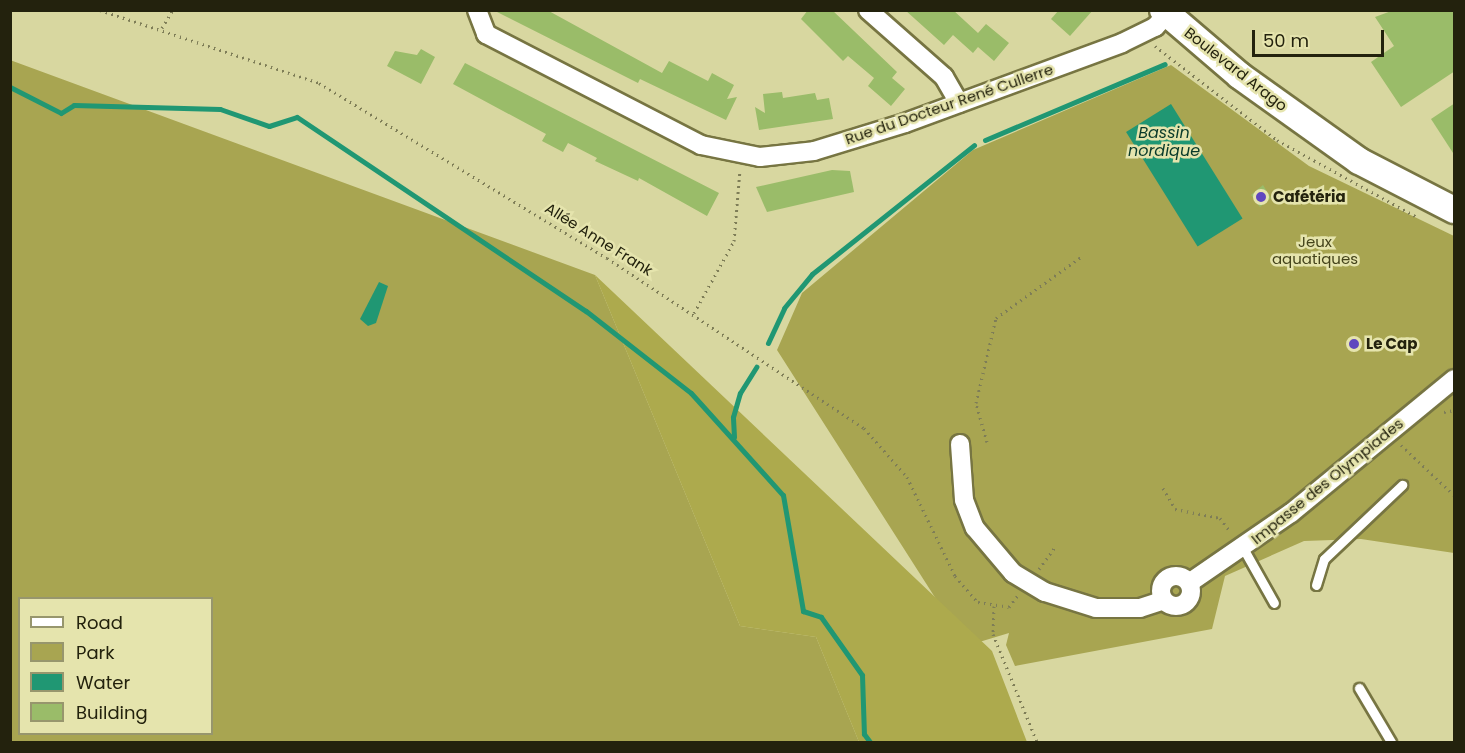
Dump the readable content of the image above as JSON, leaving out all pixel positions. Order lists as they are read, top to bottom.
{
  "streets": {
    "main road": ["Boulevard Arago"],
    "street": ["Rue du Docteur René Cullerre", "Impasse des Olympiades"],
    "path": ["Allée Anne Frank"]
  },
  "crossings": [
    ["Boulevard Arago", "Rue du Docteur René Cullerre"]
  ],
  "water": ["Bassin nordique"],
  "parks": ["Jeux aquatiques"],
  "places": ["Cafétéria", "Le Cap"],
  "legend": [
    "Road",
    "Park",
    "Water",
    "Building"
  ],
  "scale_bar": "50 m"
}
